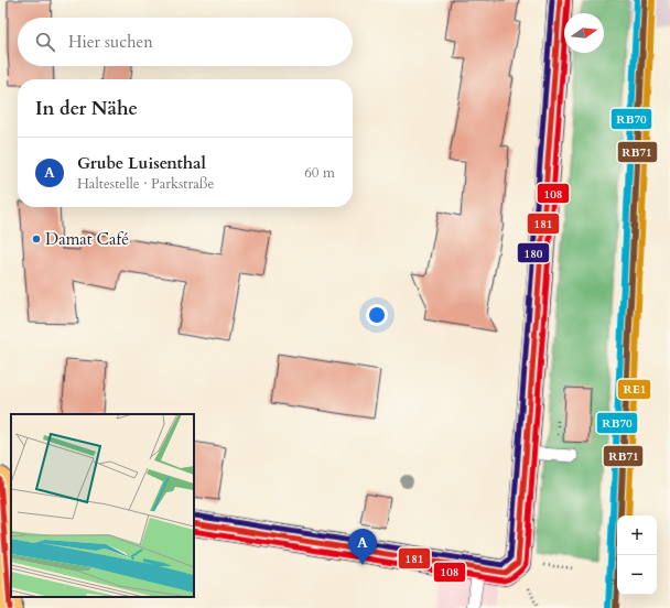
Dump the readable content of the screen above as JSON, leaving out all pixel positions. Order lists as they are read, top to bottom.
{
  "places": ["Damat Café"],
  "lines": [
    "transit line RB71",
    "transit line RE1",
    "transit line RB70",
    "transit line 181",
    "transit line 108",
    "transit line 180"
  ],
  "north": "right",
  "page": {
    "search": "Hier suchen",
    "heading": "In der Nähe",
    "list": [
      {
        "mark": "A",
        "name": "Grube Luisenthal",
        "note": "Haltestelle · Parkstraße",
        "value": "60 m"
      }
    ],
    "map_buttons": ["+", "−"],
    "pins": "A"
  }
}
